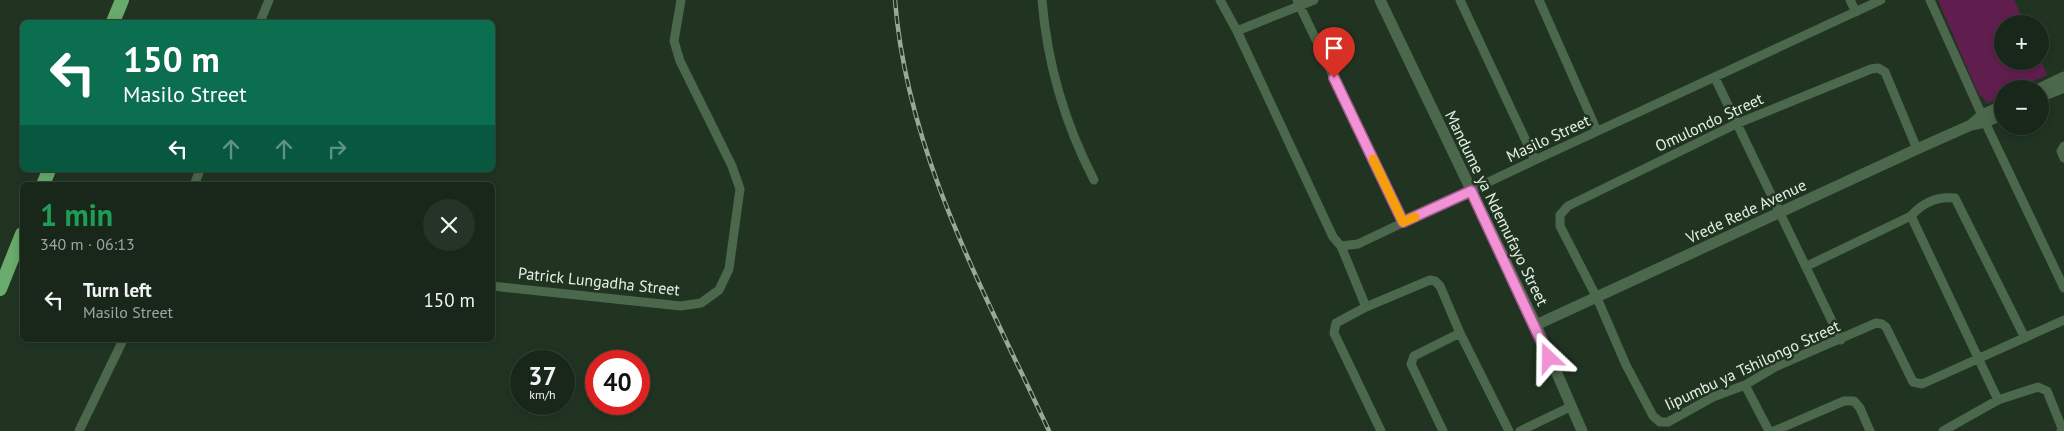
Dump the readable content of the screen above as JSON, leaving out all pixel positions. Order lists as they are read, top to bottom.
{
  "streets": {
    "street": [
      "Omulondo Street",
      "Masilo Street",
      "Mandume ya Ndemufayo Street",
      "Vrede Rede Avenue",
      "Patrick Lungadha Street",
      "Iipumbu ya Tshilongo Street"
    ]
  },
  "crossings": [
    ["Omulondo Street", "Vrede Rede Avenue"],
    ["Omulondo Street", "Iipumbu ya Tshilongo Street"],
    ["Masilo Street", "Mandume ya Ndemufayo Street"],
    ["Mandume ya Ndemufayo Street", "Vrede Rede Avenue"],
    ["Vrede Rede Avenue", "Iipumbu ya Tshilongo Street"]
  ],
  "page": {
    "map_buttons": ["+", "−"],
    "turn": ["150 m", "Masilo Street"],
    "heading": ["1 min", "340 m · 06:13"],
    "list": [
      {
        "name": "Turn left",
        "note": "Masilo Street",
        "value": "150 m"
      }
    ],
    "speed": "37 km/h",
    "limit": "40"
  }
}
